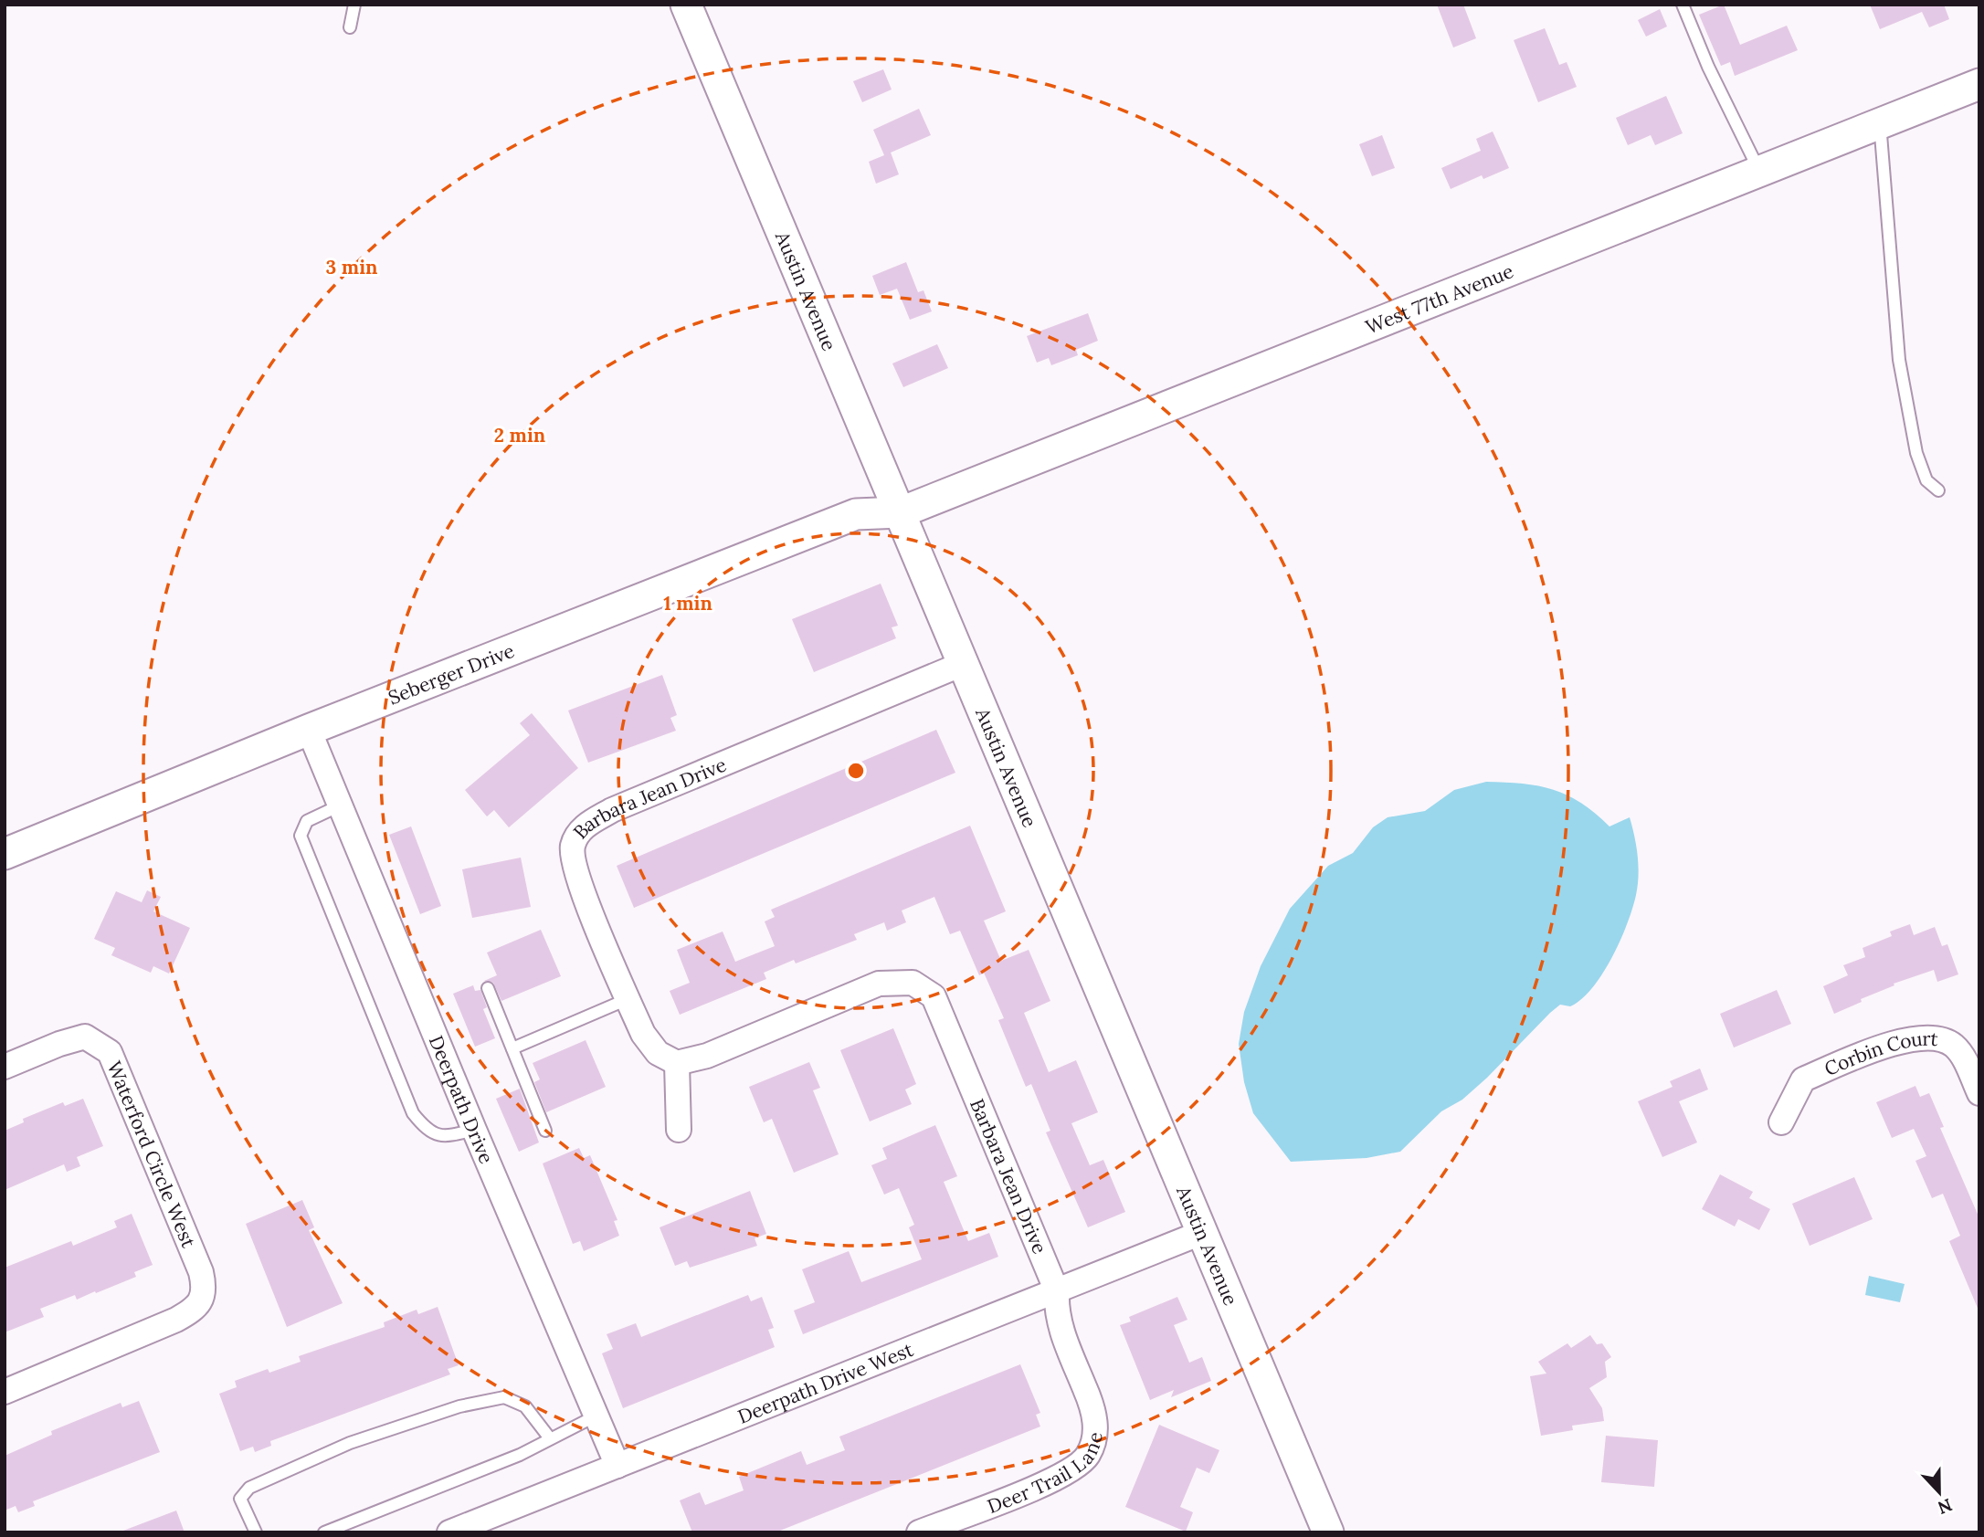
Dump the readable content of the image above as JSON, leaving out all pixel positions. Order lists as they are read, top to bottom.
{
  "streets": {
    "street": [
      "Austin Avenue",
      "West 77th Avenue",
      "Seberger Drive",
      "Barbara Jean Drive",
      "Corbin Court",
      "Deerpath Drive",
      "Waterford Circle West",
      "Deerpath Drive West",
      "Deer Trail Lane"
    ]
  },
  "crossings": [
    ["Austin Avenue", "West 77th Avenue"],
    ["Austin Avenue", "Seberger Drive"],
    ["Austin Avenue", "Barbara Jean Drive"],
    ["Austin Avenue", "Deerpath Drive West"],
    ["West 77th Avenue", "Seberger Drive"],
    ["Seberger Drive", "Deerpath Drive"],
    ["Barbara Jean Drive", "Deerpath Drive West"],
    ["Barbara Jean Drive", "Deer Trail Lane"],
    ["Deerpath Drive", "Deerpath Drive West"],
    ["Deerpath Drive West", "Deer Trail Lane"]
  ],
  "north": "bottom",
  "rings": ["3 min", "2 min", "1 min"]
}
